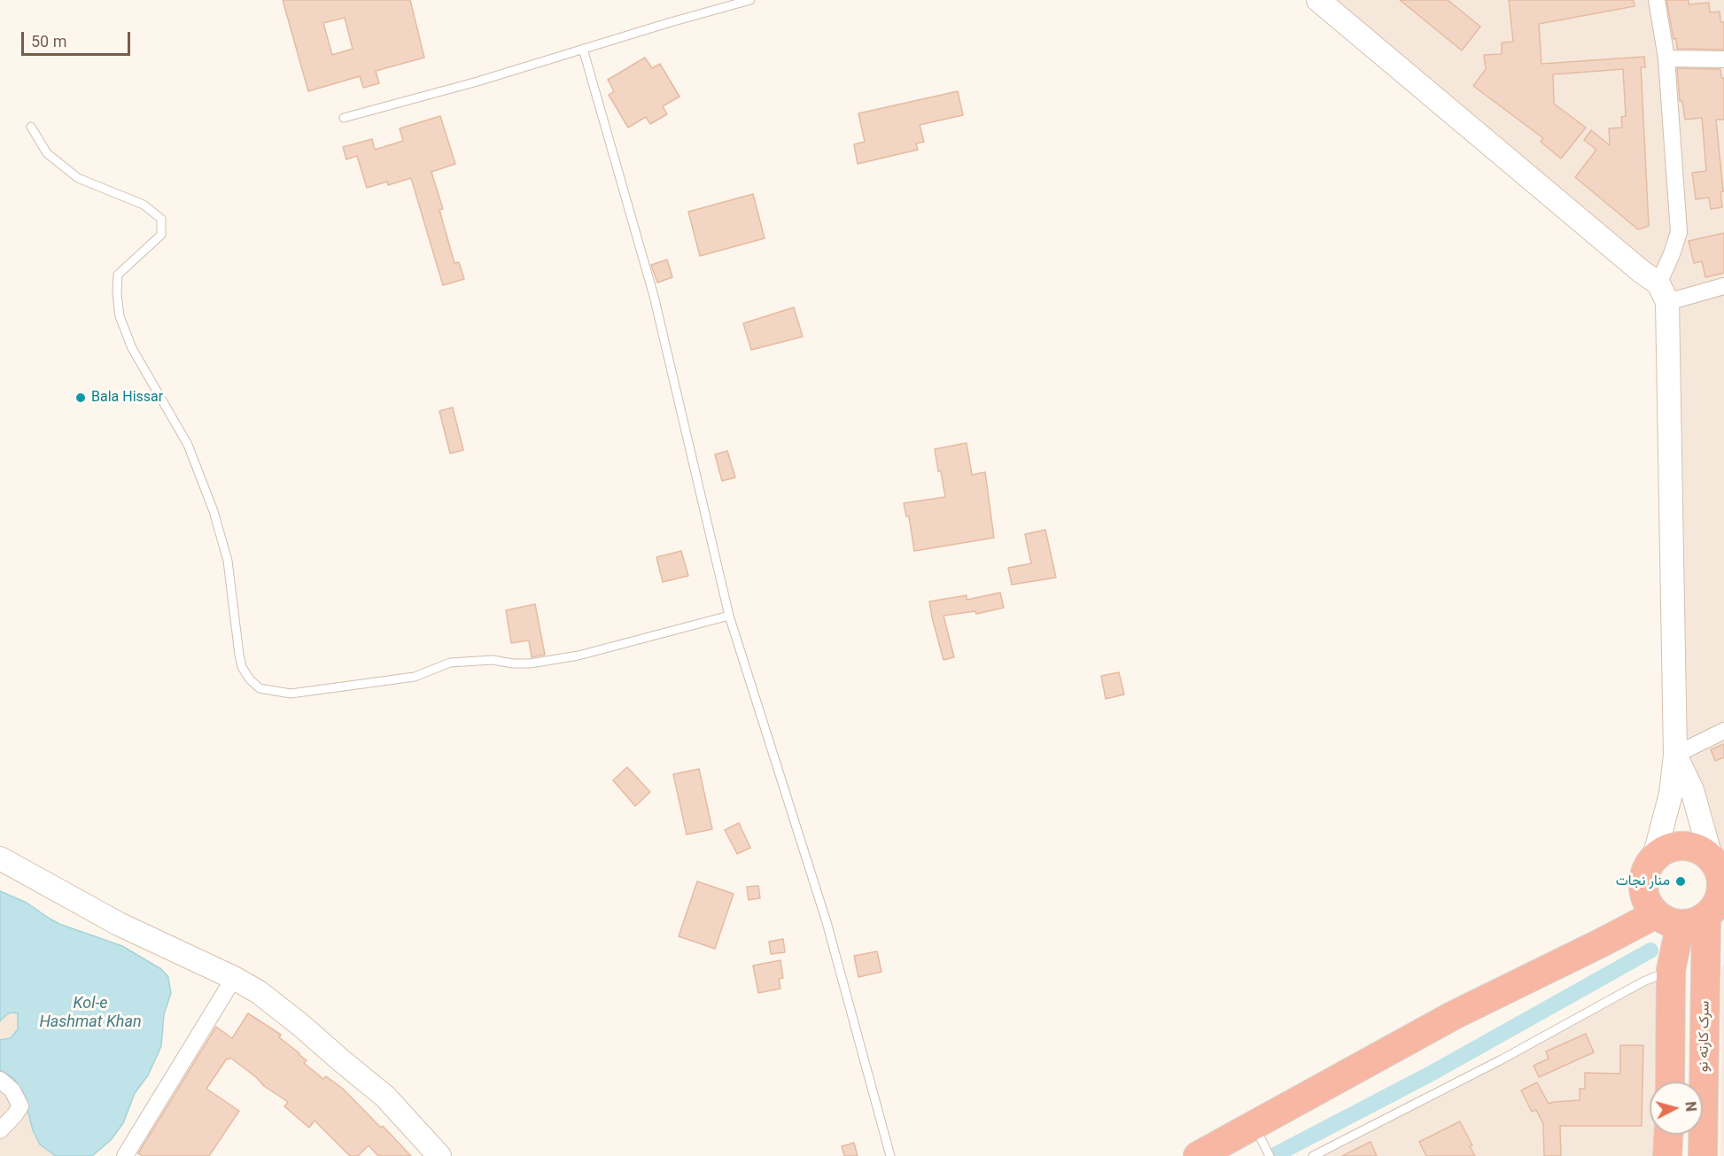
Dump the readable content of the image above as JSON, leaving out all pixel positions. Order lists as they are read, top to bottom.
{
  "streets": {
    "highway": ["سرک کارته نو"]
  },
  "water": ["Kol-e Hashmat Khan"],
  "places": ["Bala Hissar", "منار نجات"],
  "scale_bar": "50 m",
  "north": "right"
}
